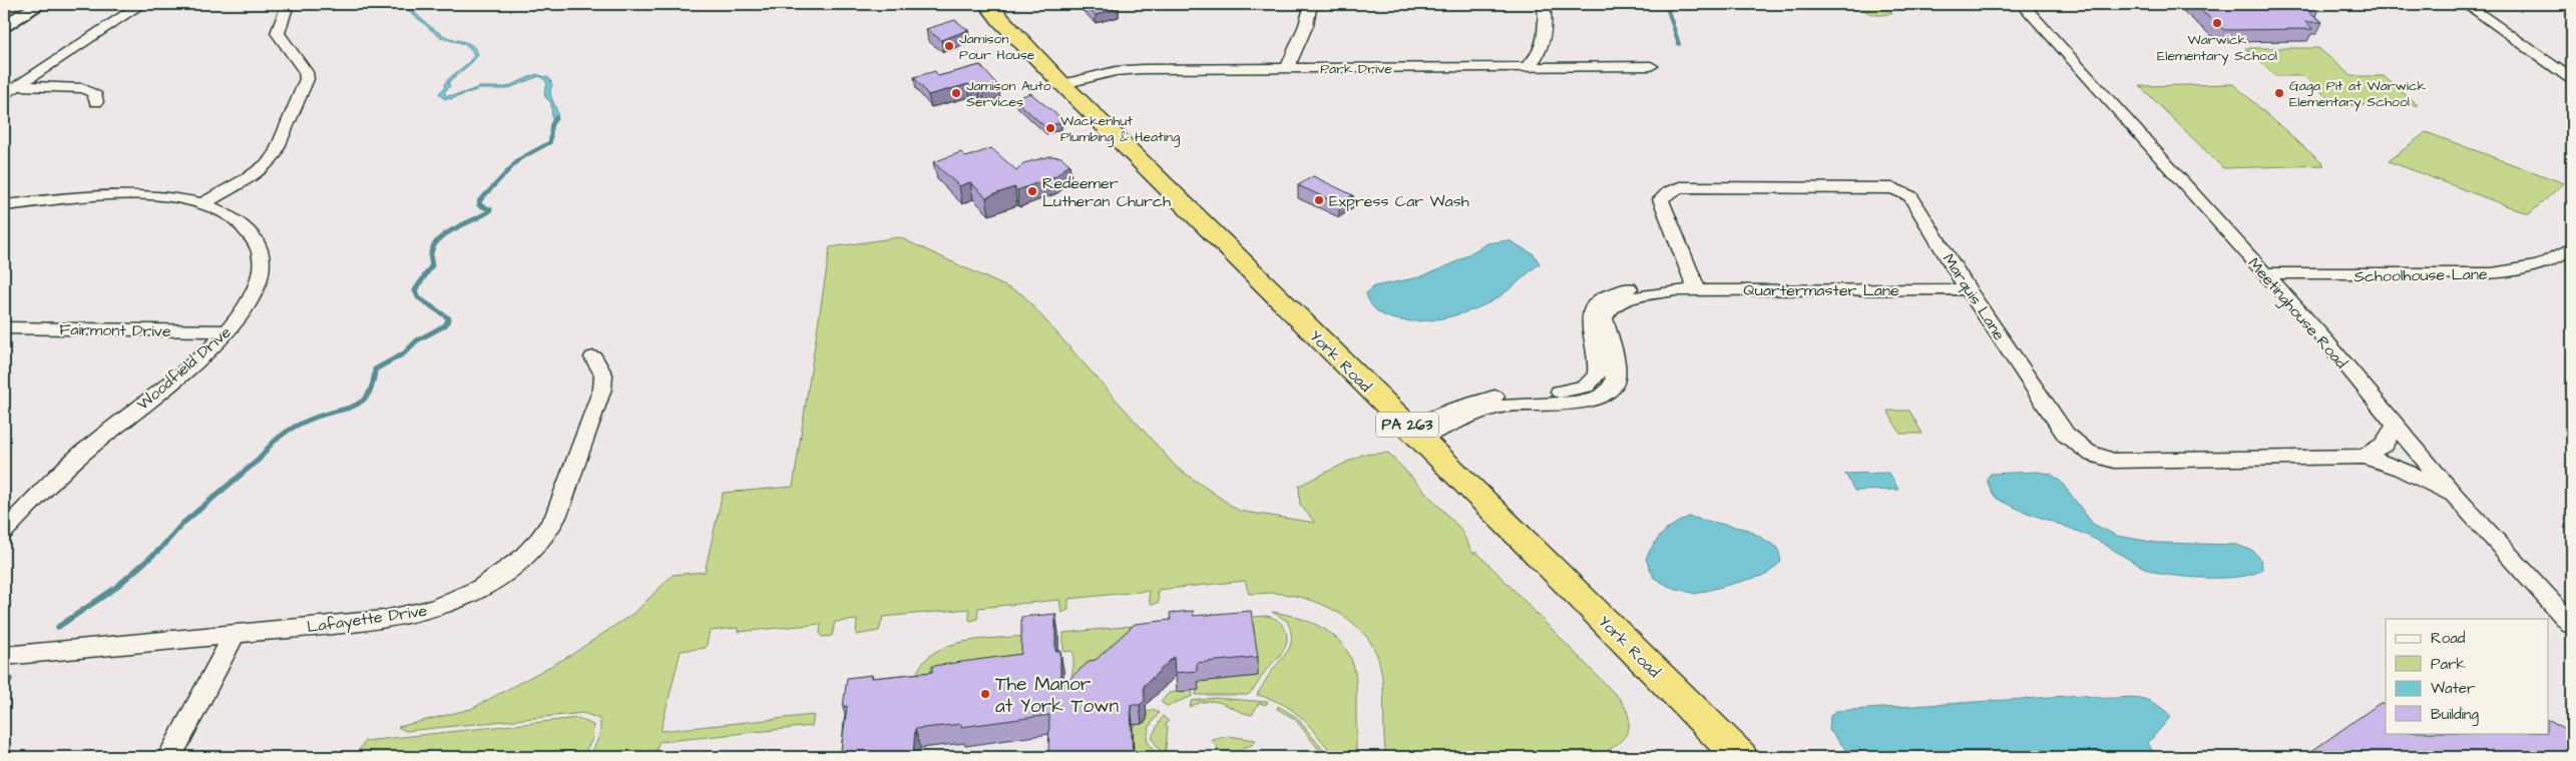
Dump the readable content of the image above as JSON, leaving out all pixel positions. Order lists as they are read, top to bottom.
{
  "streets": {
    "highway": ["York Road", "PA 263"],
    "street": [
      "Park Drive",
      "Schoolhouse Lane",
      "Quartermaster Lane",
      "Marquis Lane",
      "Meetinghouse Road",
      "Fairmont Drive",
      "Woodfield Drive",
      "Lafayette Drive"
    ]
  },
  "crossings": [
    ["Park Drive", "York Road"],
    ["Schoolhouse Lane", "Meetinghouse Road"],
    ["Quartermaster Lane", "Marquis Lane"],
    ["Quartermaster Lane", "York Road"],
    ["Marquis Lane", "Meetinghouse Road"],
    ["Fairmont Drive", "Woodfield Drive"]
  ],
  "places": [
    "Warwick Elementary School",
    "Jamison Pour House",
    "Jamison Auto Services",
    "Gaga Pit at Warwick Elementary School",
    "Wackenhut Plumbing & Heating",
    "Redeemer Lutheran Church",
    "Express Car Wash",
    "The Manor at York Town"
  ],
  "legend": [
    "Road",
    "Park",
    "Water",
    "Building"
  ]
}
